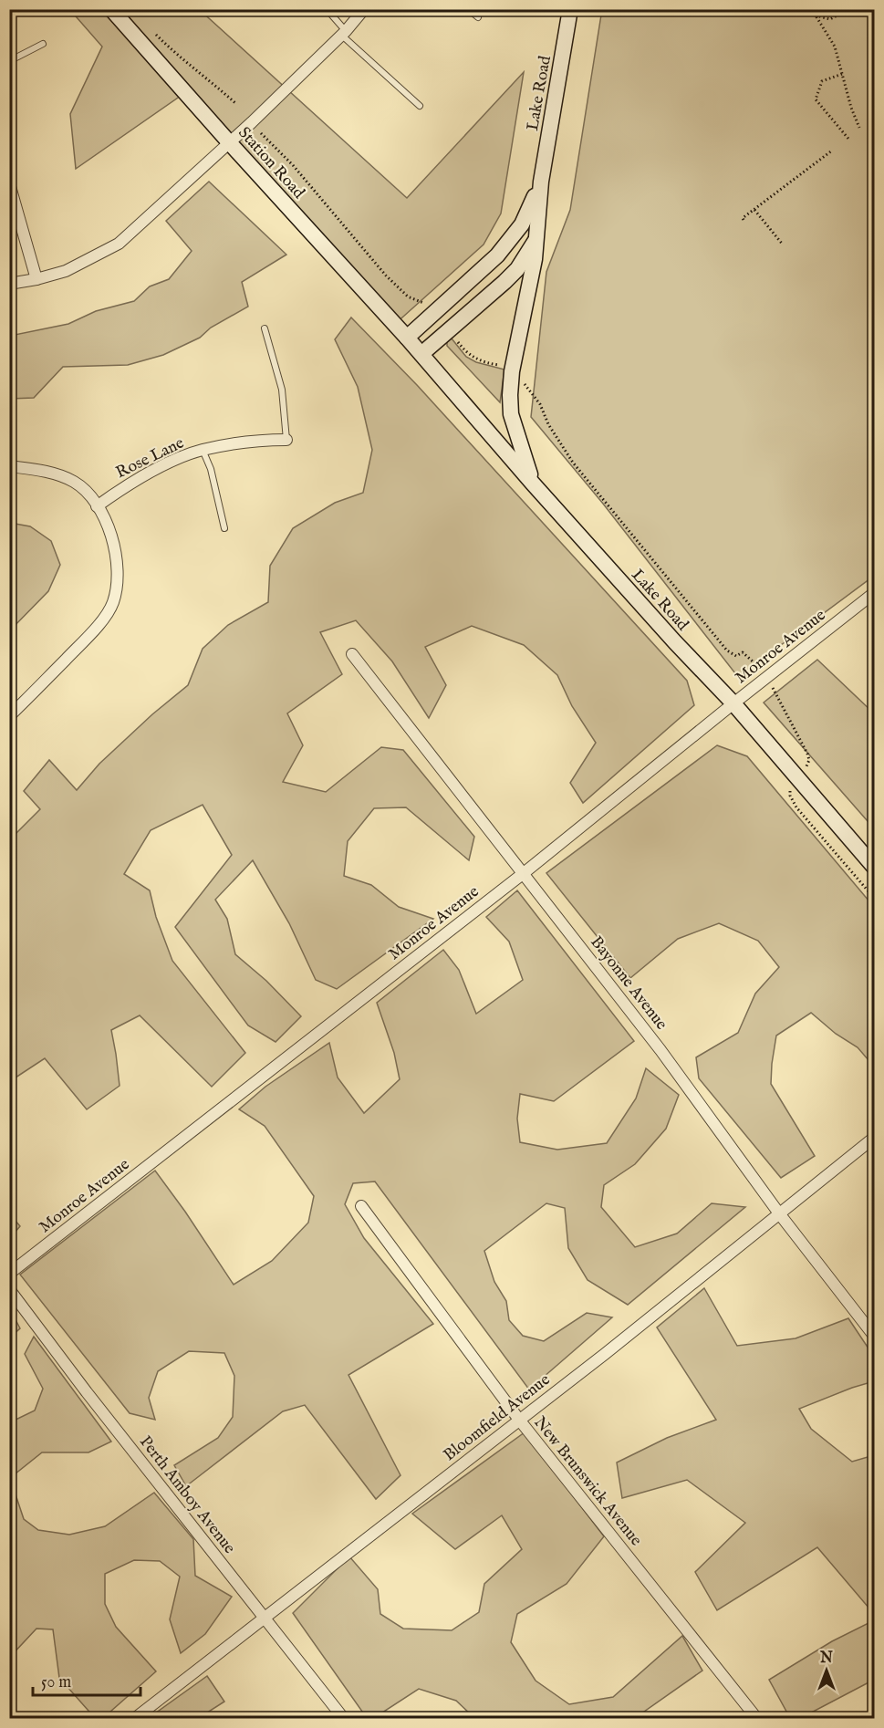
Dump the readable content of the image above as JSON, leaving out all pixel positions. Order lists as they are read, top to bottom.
{
  "streets": {
    "street": [
      "Lake Road",
      "Station Road",
      "Rose Lane",
      "Monroe Avenue",
      "Bayonne Avenue",
      "Bloomfield Avenue",
      "New Brunswick Avenue",
      "Perth Amboy Avenue"
    ]
  },
  "crossings": [
    ["Lake Road", "Station Road"],
    ["Lake Road", "Monroe Avenue"],
    ["Monroe Avenue", "Bayonne Avenue"],
    ["Bayonne Avenue", "Bloomfield Avenue"],
    ["Bloomfield Avenue", "New Brunswick Avenue"],
    ["Bloomfield Avenue", "Perth Amboy Avenue"]
  ],
  "scale_bar": "50 m",
  "north": "top"
}
